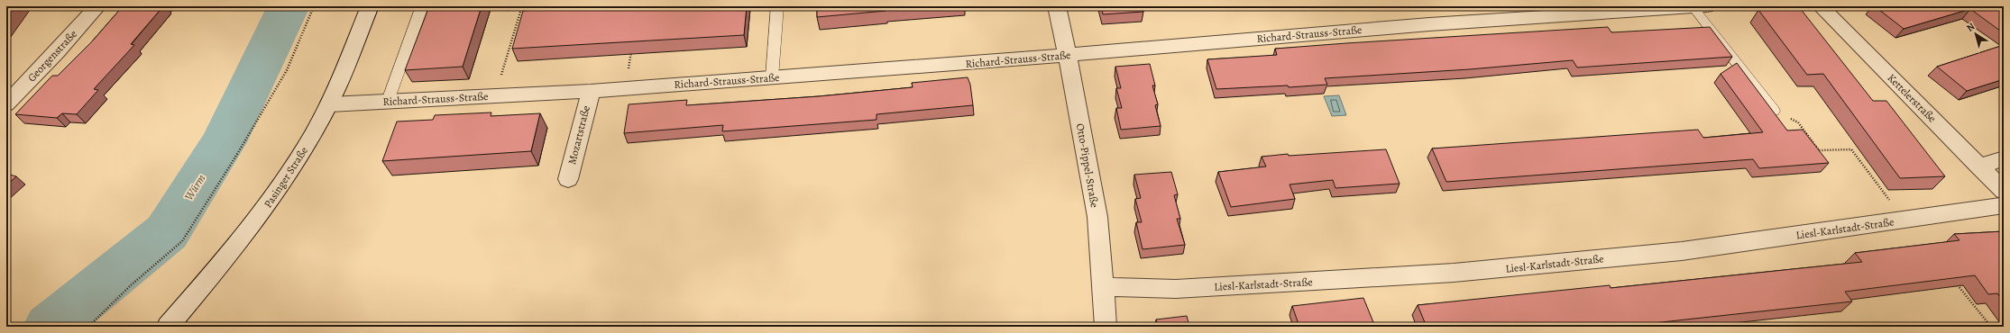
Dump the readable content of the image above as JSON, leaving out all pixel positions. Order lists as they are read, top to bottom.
{
  "streets": {
    "street": [
      "Richard-Strauss-Straße",
      "Georgenstraße",
      "Kettelerstraße",
      "Mozartstraße",
      "Otto-Pippel-Straße",
      "Pasinger Straße",
      "Liesl-Karlstadt-Straße"
    ]
  },
  "crossings": [
    ["Richard-Strauss-Straße", "Mozartstraße"],
    ["Richard-Strauss-Straße", "Otto-Pippel-Straße"],
    ["Richard-Strauss-Straße", "Pasinger Straße"],
    ["Otto-Pippel-Straße", "Liesl-Karlstadt-Straße"]
  ],
  "water": ["Würm"],
  "north": "top left"
}
